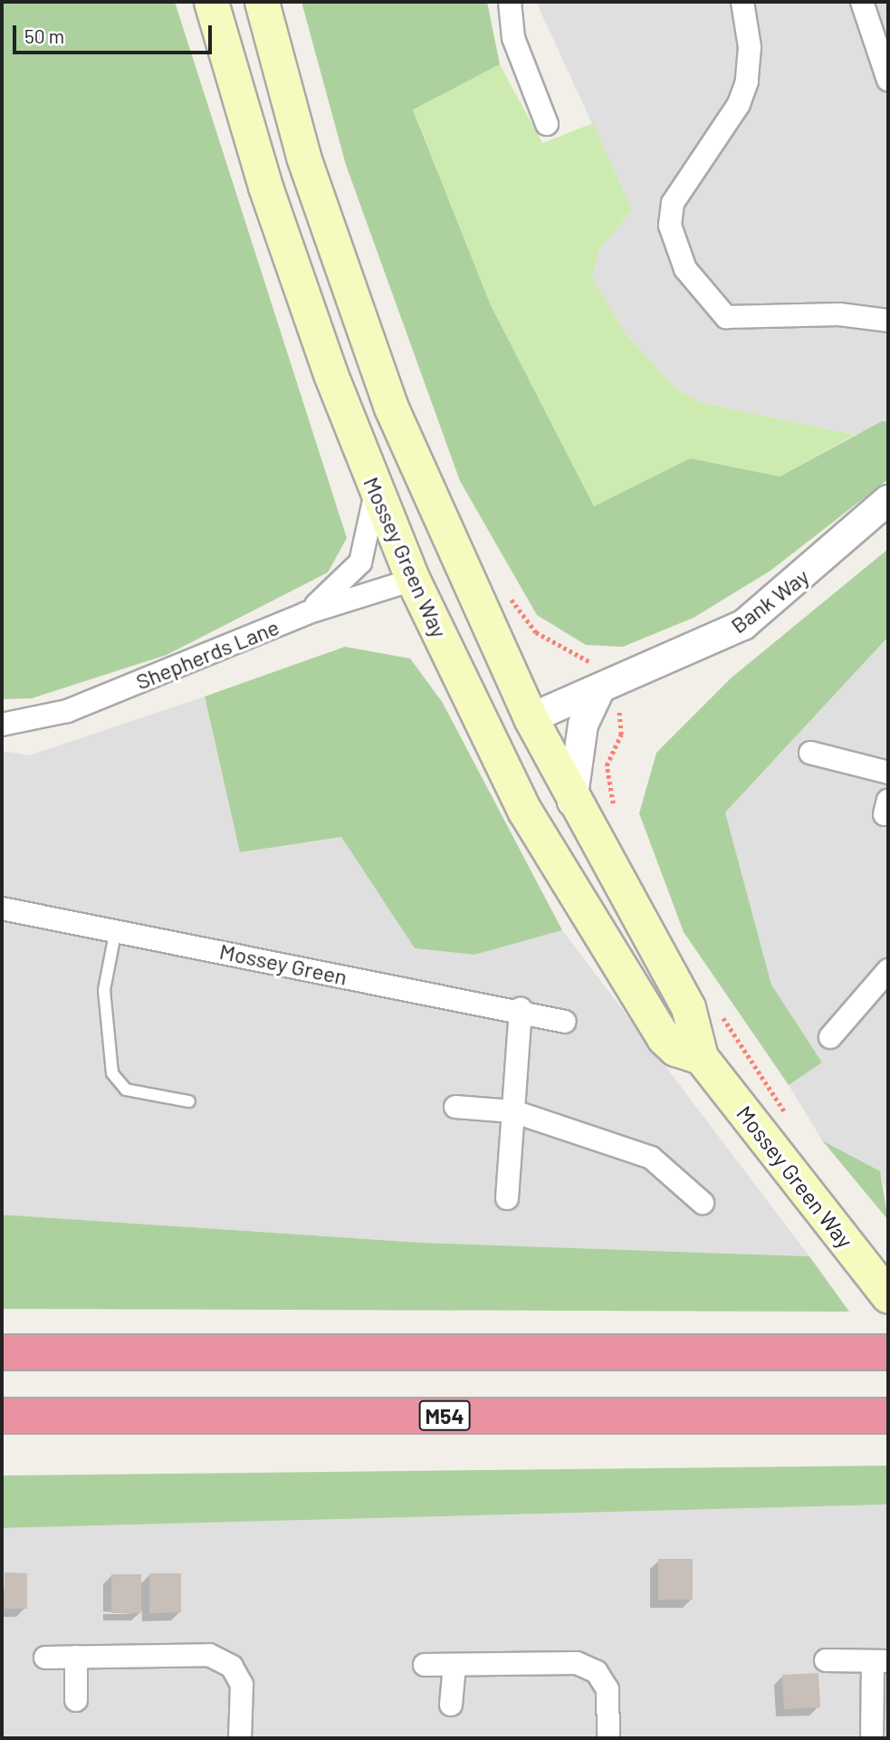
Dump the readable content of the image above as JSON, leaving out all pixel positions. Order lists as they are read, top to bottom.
{
  "streets": {
    "highway": ["M54"],
    "main road": ["Mossey Green Way"],
    "street": ["Bank Way", "Shepherds Lane", "Mossey Green"]
  },
  "crossings": [
    ["Mossey Green Way", "Bank Way"],
    ["Mossey Green Way", "Shepherds Lane"]
  ],
  "scale_bar": "50 m"
}
